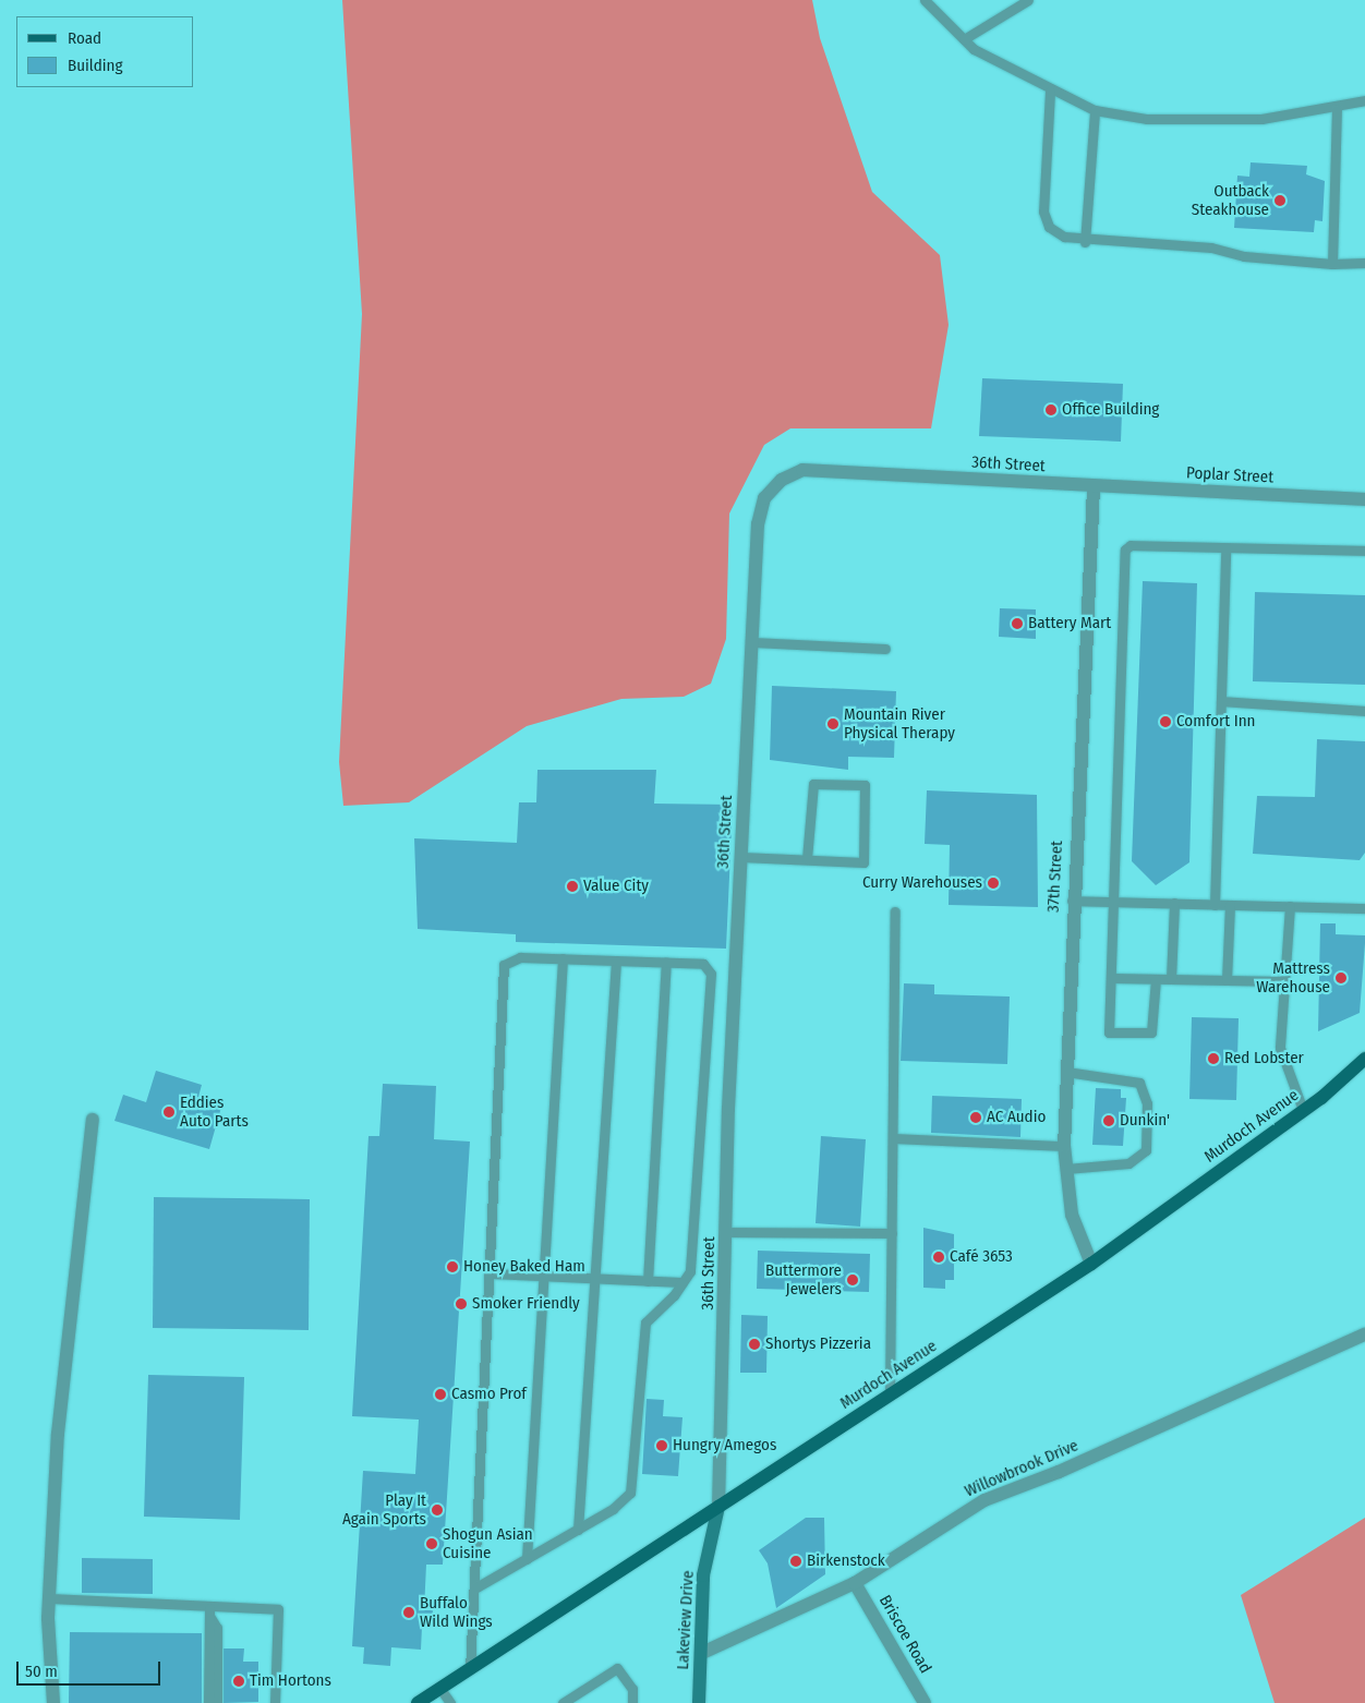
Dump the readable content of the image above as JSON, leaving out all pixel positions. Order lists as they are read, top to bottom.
{
  "streets": {
    "main road": ["Murdoch Avenue"],
    "street": [
      "36th Street",
      "Poplar Street",
      "37th Street",
      "Willowbrook Drive",
      "Lakeview Drive",
      "Briscoe Road"
    ]
  },
  "crossings": [
    ["36th Street", "Poplar Street"],
    ["36th Street", "37th Street"],
    ["36th Street", "Murdoch Avenue"],
    ["36th Street", "Lakeview Drive"],
    ["Poplar Street", "37th Street"],
    ["37th Street", "Murdoch Avenue"],
    ["Murdoch Avenue", "Lakeview Drive"],
    ["Willowbrook Drive", "Lakeview Drive"],
    ["Willowbrook Drive", "Briscoe Road"]
  ],
  "places": [
    "Outback Steakhouse",
    "Office Building",
    "Battery Mart",
    "Comfort Inn",
    "Mountain River Physical Therapy",
    "Curry Warehouses",
    "Value City",
    "Mattress Warehouse",
    "Red Lobster",
    "Eddies Auto Parts",
    "AC Audio",
    "Dunkin'",
    "Café 3653",
    "Honey Baked Ham",
    "Buttermore Jewelers",
    "Smoker Friendly",
    "Shortys Pizzeria",
    "Casmo Prof",
    "Hungry Amegos",
    "Play It Again Sports",
    "Shogun Asian Cuisine",
    "Birkenstock",
    "Buffalo Wild Wings",
    "Tim Hortons"
  ],
  "legend": ["Road", "Building"],
  "scale_bar": "50 m"
}
